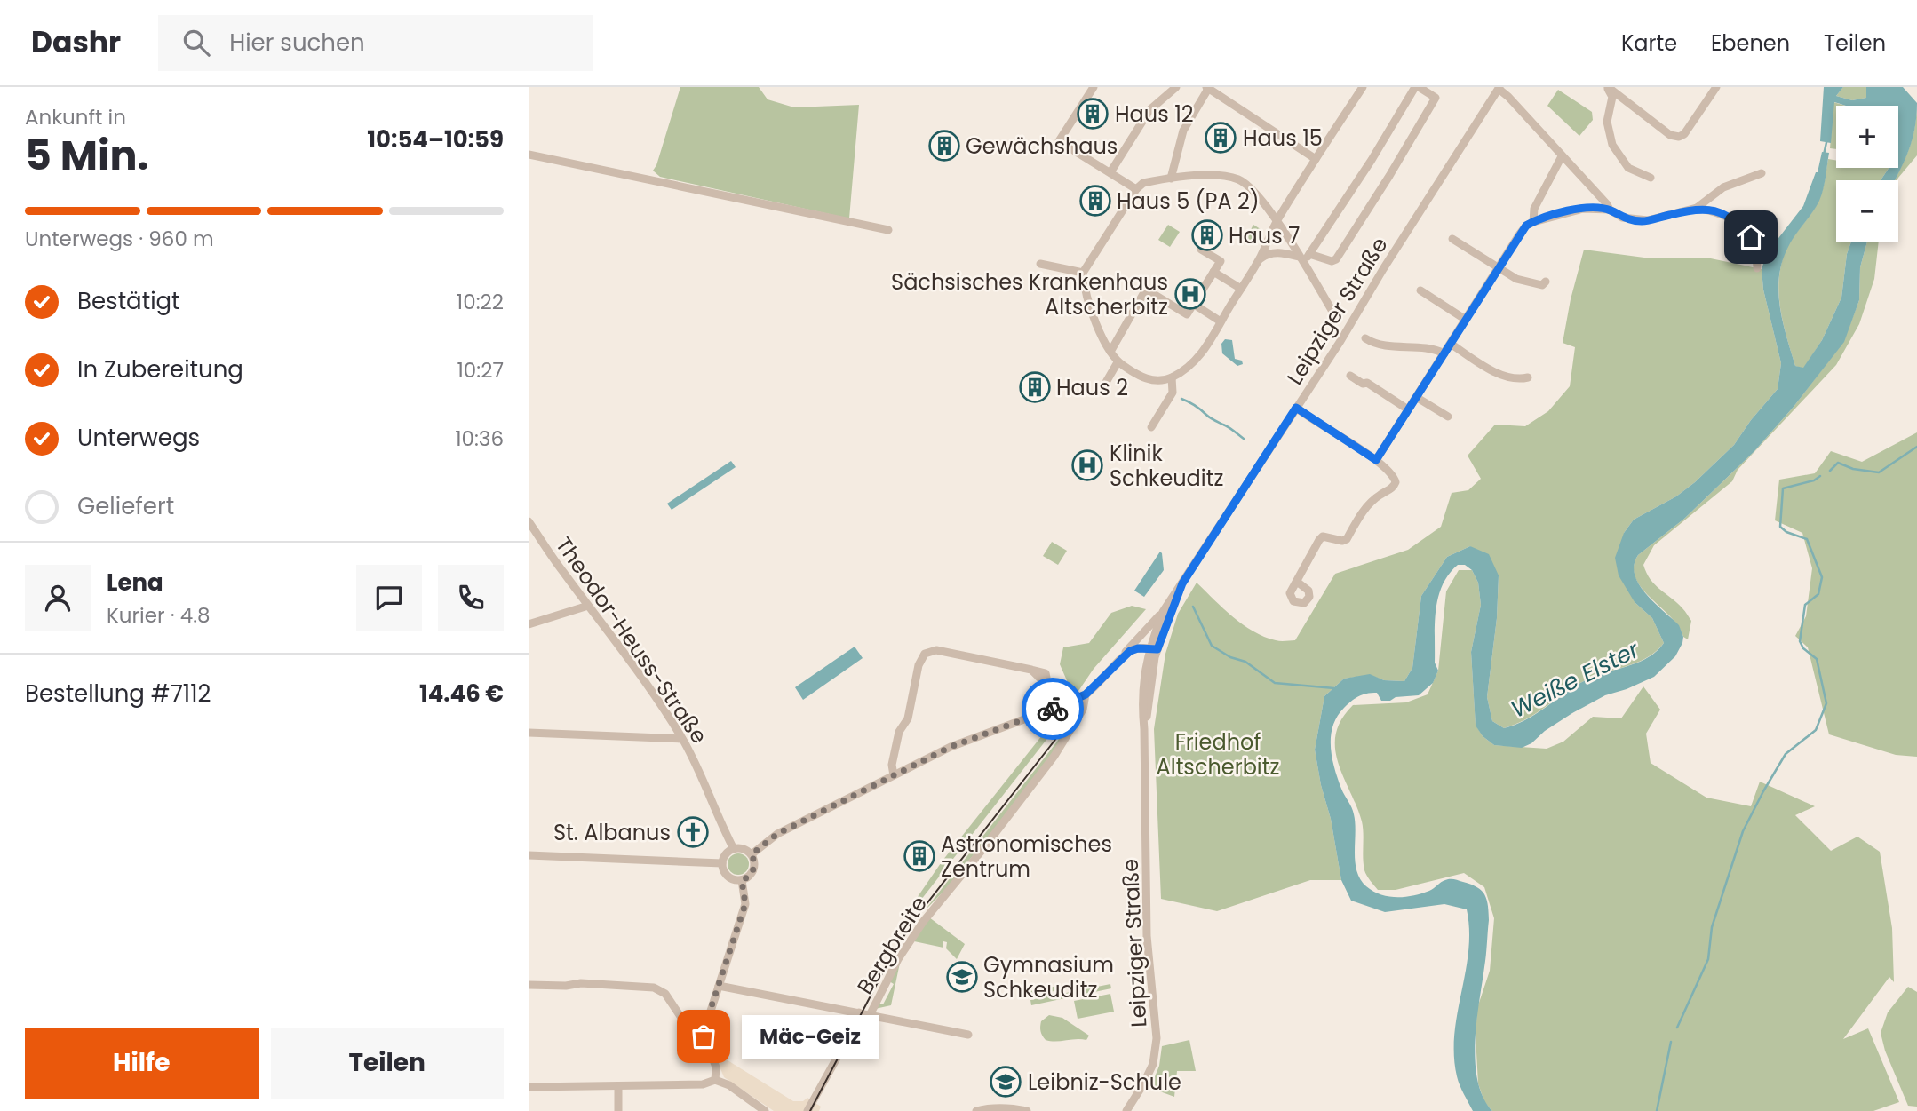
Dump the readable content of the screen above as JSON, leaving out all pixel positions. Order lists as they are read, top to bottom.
{
  "streets": {
    "street": ["Leipziger Straße", "Theodor-Heuss-Straße", "Bergbreite"]
  },
  "crossings": [
    ["Leipziger Straße", "Bergbreite"]
  ],
  "water": ["Weiße Elster"],
  "parks": ["Friedhof Altscherbitz"],
  "places": {
    "building": [
      "Haus 12",
      "Haus 15",
      "Gewächshaus",
      "Haus 5 (PA 2)",
      "Haus 7",
      "Haus 2",
      "Astronomisches Zentrum"
    ],
    "hospital": ["Sächsisches Krankenhaus Altscherbitz", "Klinik Schkeuditz"],
    "church": ["St. Albanus"],
    "school or university": ["Gymnasium Schkeuditz", "Leibniz-Schule"],
    "other": ["Mäc-Geiz"]
  },
  "page": {
    "header": "Dashr",
    "search": "Hier suchen",
    "nav": ["Karte", "Ebenen", "Teilen"],
    "heading": ["5 Min.", "Ankunft in", "10:54–10:59"],
    "panel": [
      "Lena",
      "Kurier · 4.8",
      "Bestellung #7112",
      "14.46 €"
    ],
    "map_buttons": ["+", "−"],
    "bar": "Unterwegs · 960 m",
    "list": [
      ["Bestätigt", "10:22"],
      ["In Zubereitung", "10:27"],
      ["Unterwegs", "10:36"],
      "Geliefert"
    ],
    "buttons": ["Hilfe", "Teilen"],
    "bubble": "Mäc-Geiz"
  }
}
